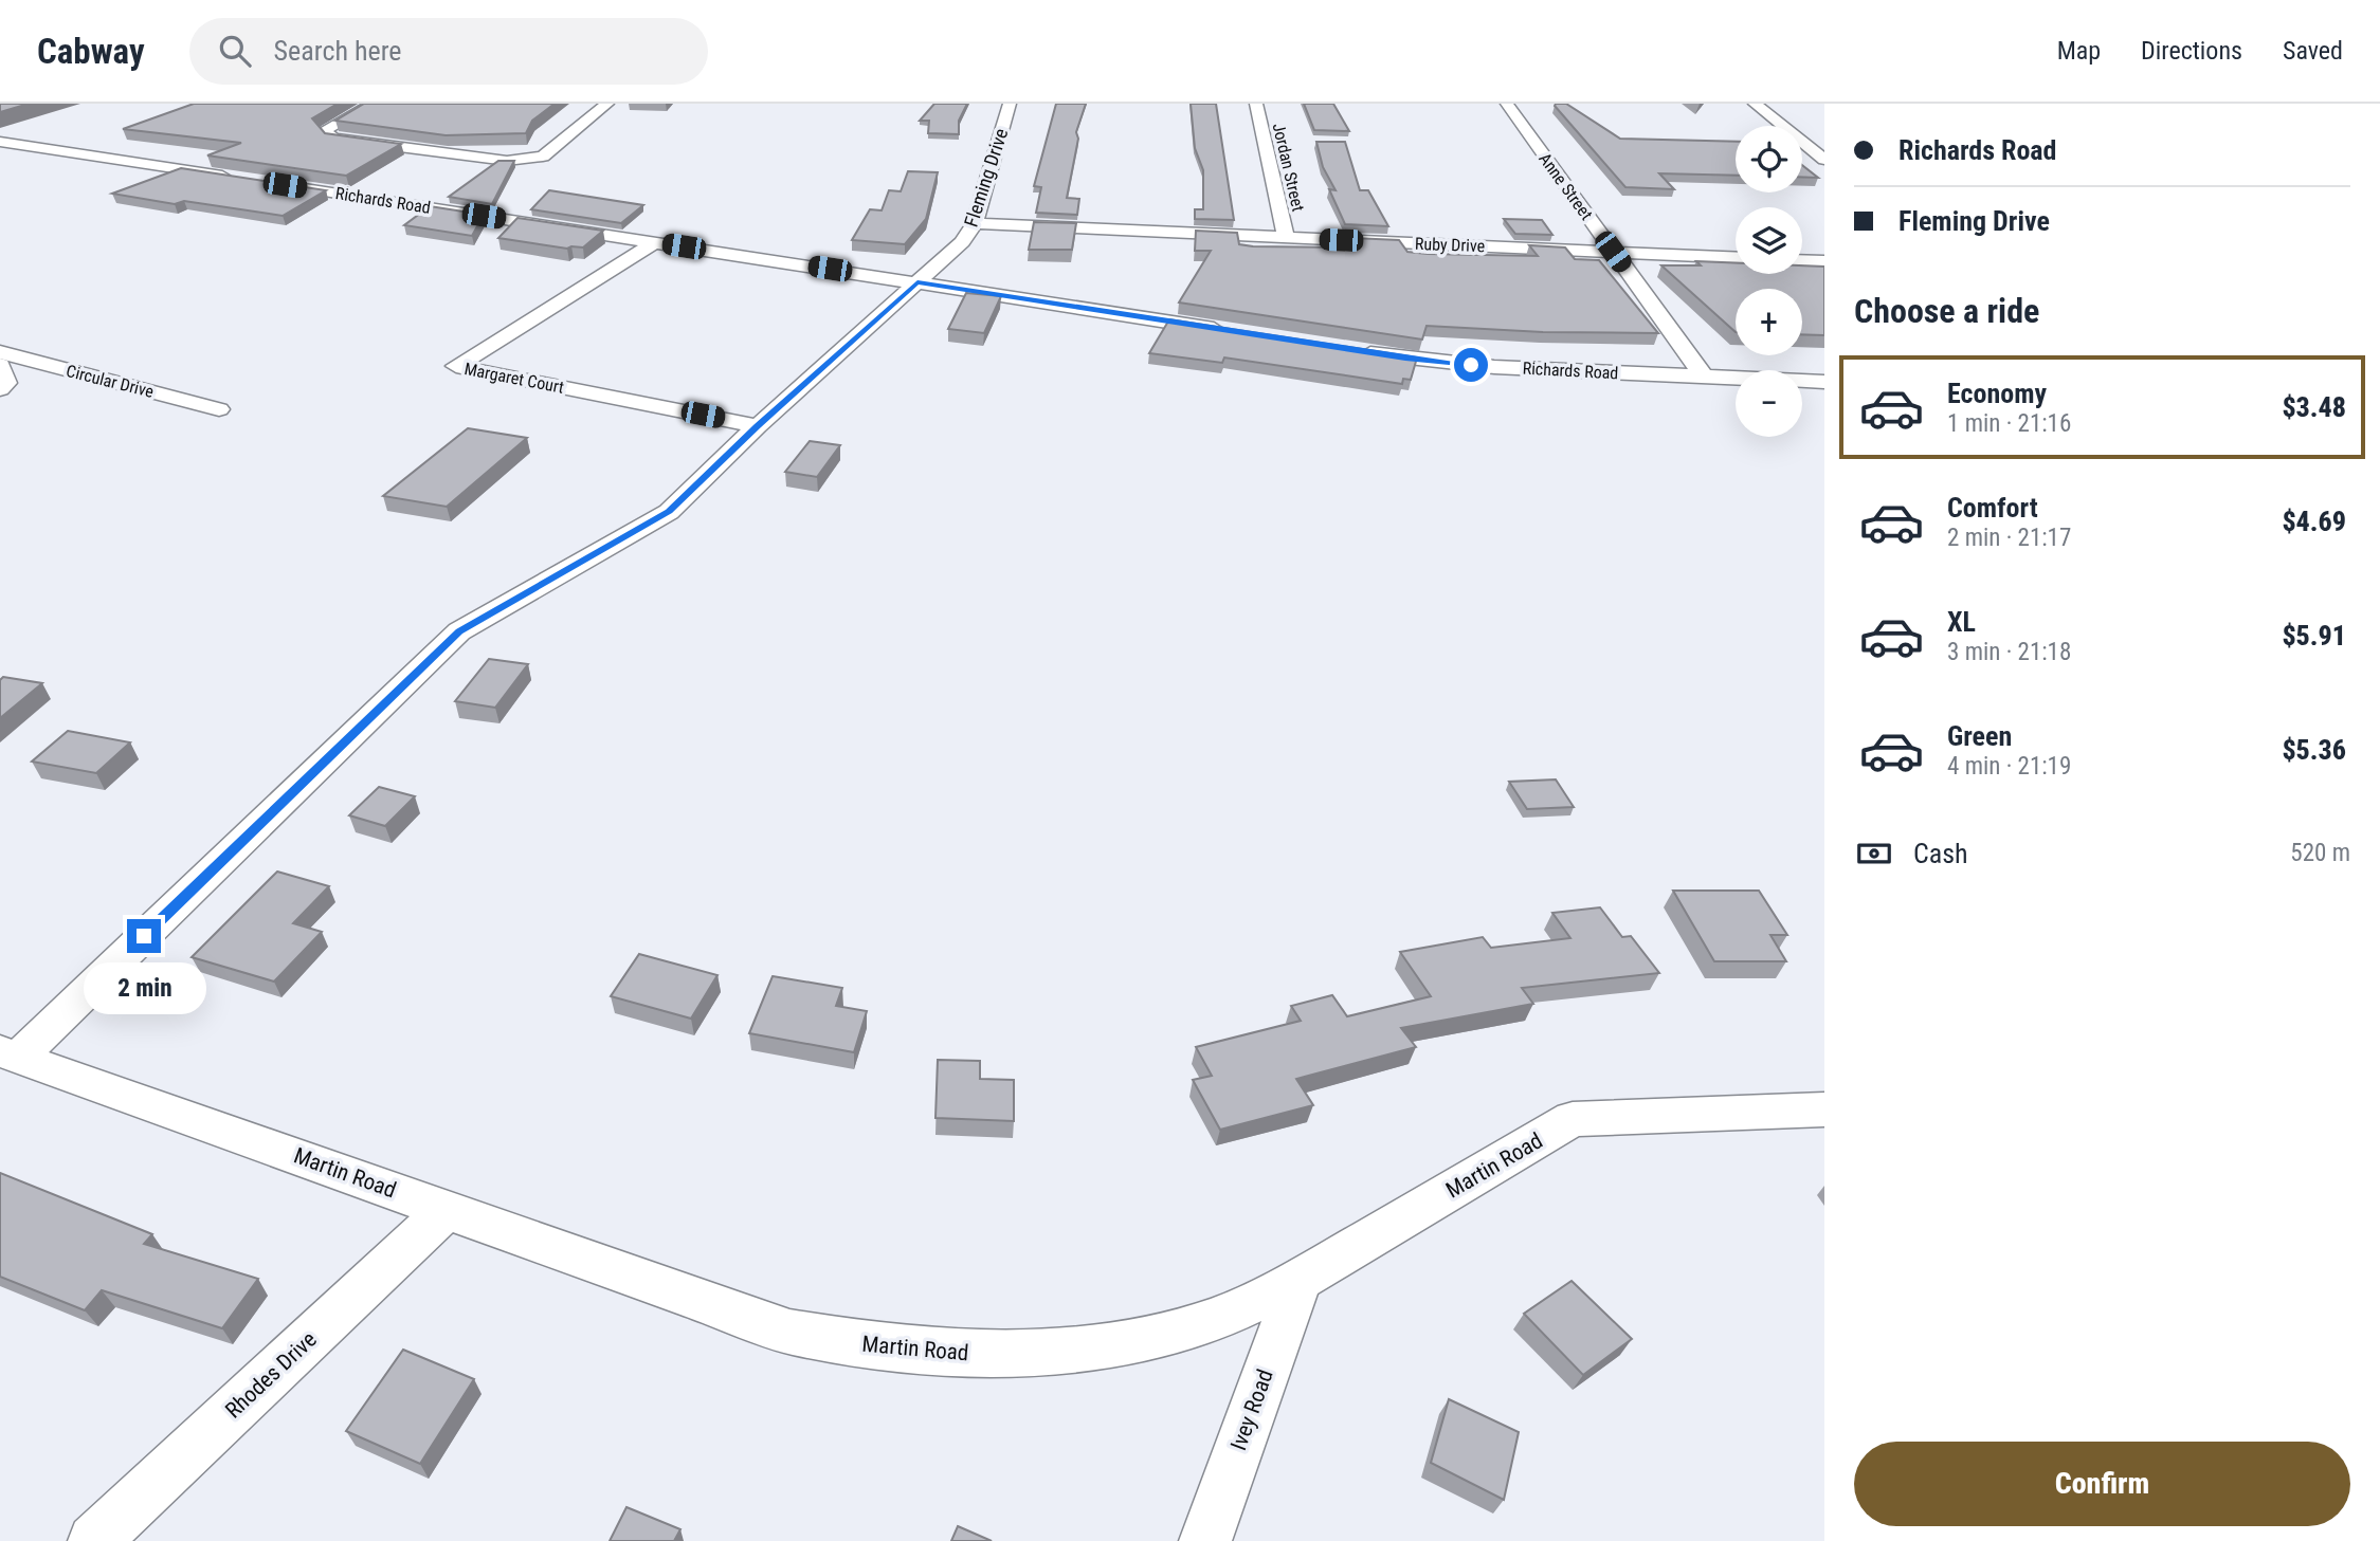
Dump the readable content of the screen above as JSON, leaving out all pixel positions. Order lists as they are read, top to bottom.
{
  "streets": {
    "street": [
      "Jordan Street",
      "Fleming Drive",
      "Anne Street",
      "Richards Road",
      "Ruby Drive",
      "Margaret Court",
      "Circular Drive",
      "Martin Road",
      "Rhodes Drive",
      "Ivey Road"
    ]
  },
  "crossings": [
    ["Jordan Street", "Ruby Drive"],
    ["Fleming Drive", "Richards Road"],
    ["Fleming Drive", "Ruby Drive"],
    ["Fleming Drive", "Margaret Court"],
    ["Fleming Drive", "Martin Road"],
    ["Anne Street", "Richards Road"],
    ["Anne Street", "Ruby Drive"],
    ["Richards Road", "Margaret Court"],
    ["Martin Road", "Rhodes Drive"],
    ["Martin Road", "Ivey Road"]
  ],
  "page": {
    "header": "Cabway",
    "search": "Search here",
    "nav": ["Map", "Directions", "Saved"],
    "banner": ["Richards Road", "Fleming Drive"],
    "map_buttons": ["+", "−"],
    "heading": "Choose a ride",
    "list": [
      {
        "name": "Economy",
        "note": "1 min · 21:16",
        "value": "$3.48"
      },
      {
        "name": "Comfort",
        "note": "2 min · 21:17",
        "value": "$4.69"
      },
      {
        "name": "XL",
        "note": "3 min · 21:18",
        "value": "$5.91"
      },
      {
        "name": "Green",
        "note": "4 min · 21:19",
        "value": "$5.36"
      }
    ],
    "pay": ["Cash", "520 m"],
    "bubble": "2 min",
    "buttons": "Confirm"
  }
}
